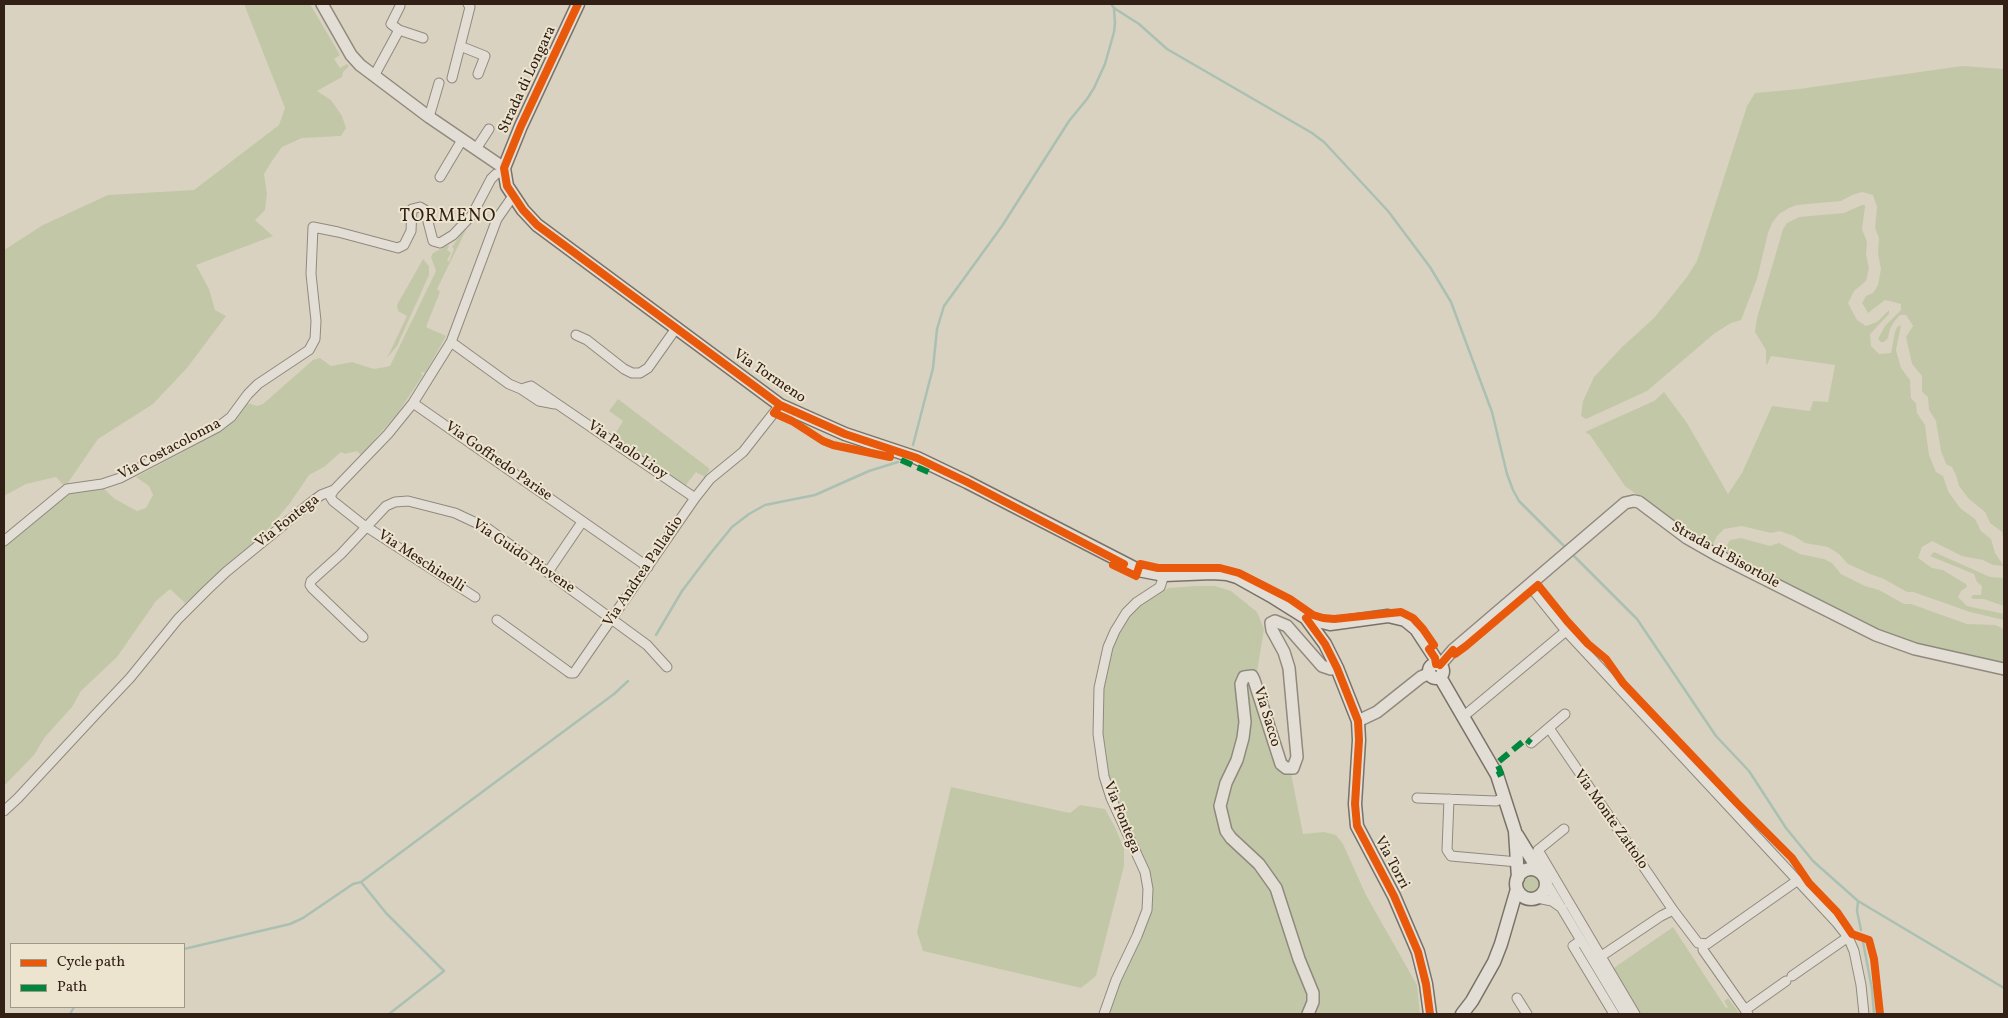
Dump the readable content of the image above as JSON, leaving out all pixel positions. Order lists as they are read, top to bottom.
{
  "streets": {
    "main road": ["Strada di Longara", "Via Tormeno", "Via Torri"],
    "street": [
      "Via Costacolonna",
      "Via Paolo Lioy",
      "Via Goffredo Parise",
      "Via Fontega",
      "Strada di Bisortole",
      "Via Guido Piovene",
      "Via Meschinelli",
      "Via Andrea Palladio",
      "Via Sacco",
      "Via Monte Zattolo"
    ]
  },
  "crossings": [
    ["Strada di Longara", "Via Tormeno"],
    ["Strada di Longara", "Via Costacolonna"],
    ["Via Tormeno", "Via Costacolonna"],
    ["Via Tormeno", "Via Fontega"],
    ["Via Tormeno", "Strada di Bisortole"],
    ["Via Tormeno", "Via Andrea Palladio"],
    ["Via Tormeno", "Via Sacco"],
    ["Via Tormeno", "Via Torri"],
    ["Via Paolo Lioy", "Via Fontega"],
    ["Via Paolo Lioy", "Via Andrea Palladio"],
    ["Via Goffredo Parise", "Via Fontega"],
    ["Via Goffredo Parise", "Via Andrea Palladio"],
    ["Via Fontega", "Via Meschinelli"],
    ["Strada di Bisortole", "Via Torri"],
    ["Via Guido Piovene", "Via Meschinelli"],
    ["Via Guido Piovene", "Via Andrea Palladio"]
  ],
  "districts": ["TORMENO"],
  "legend": ["Cycle path", "Path"]
}
